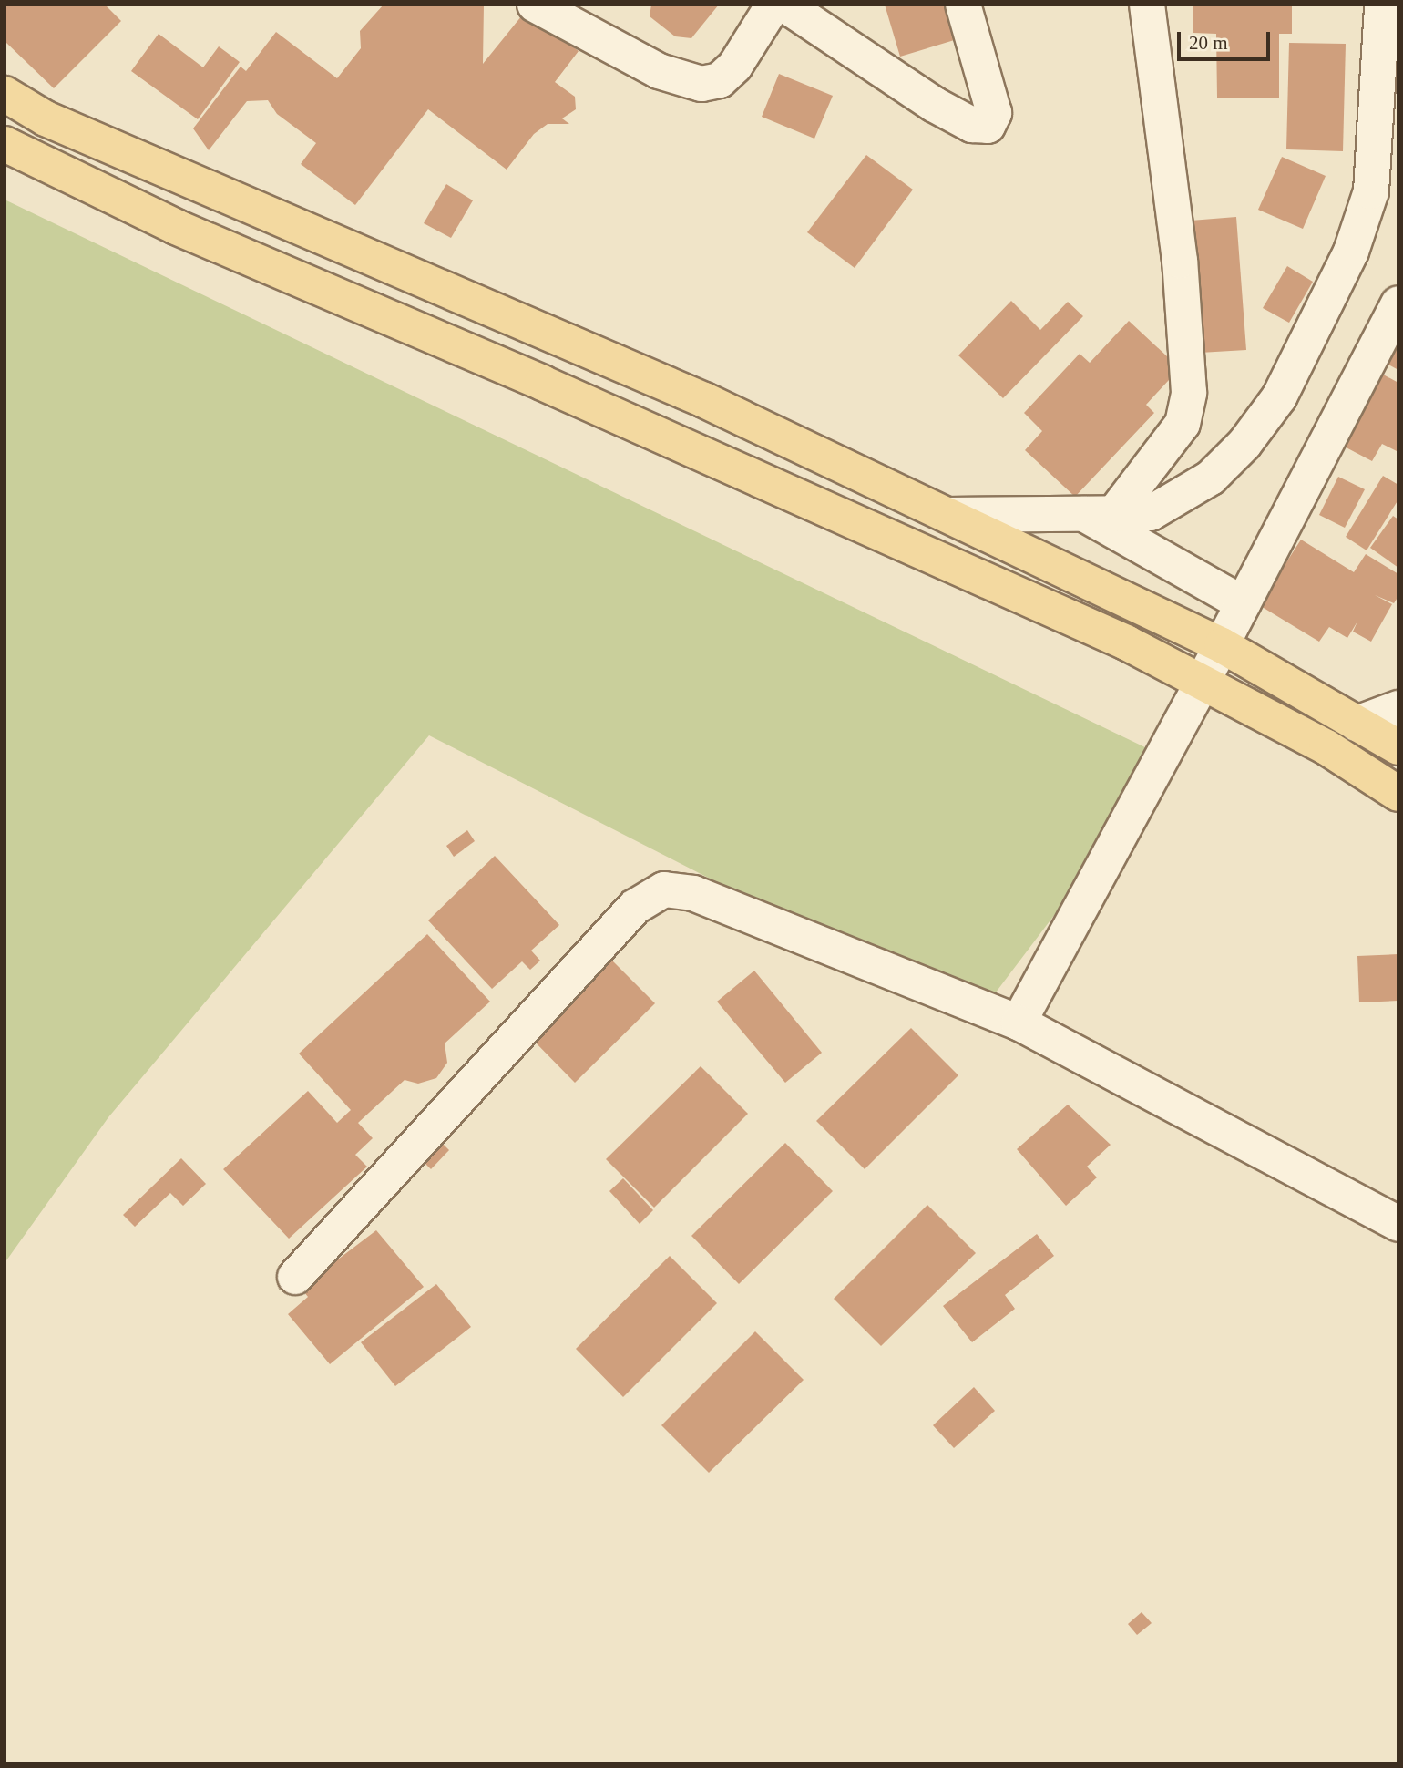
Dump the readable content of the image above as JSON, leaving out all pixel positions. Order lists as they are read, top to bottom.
{
  "scale_bar": "20 m"
}
